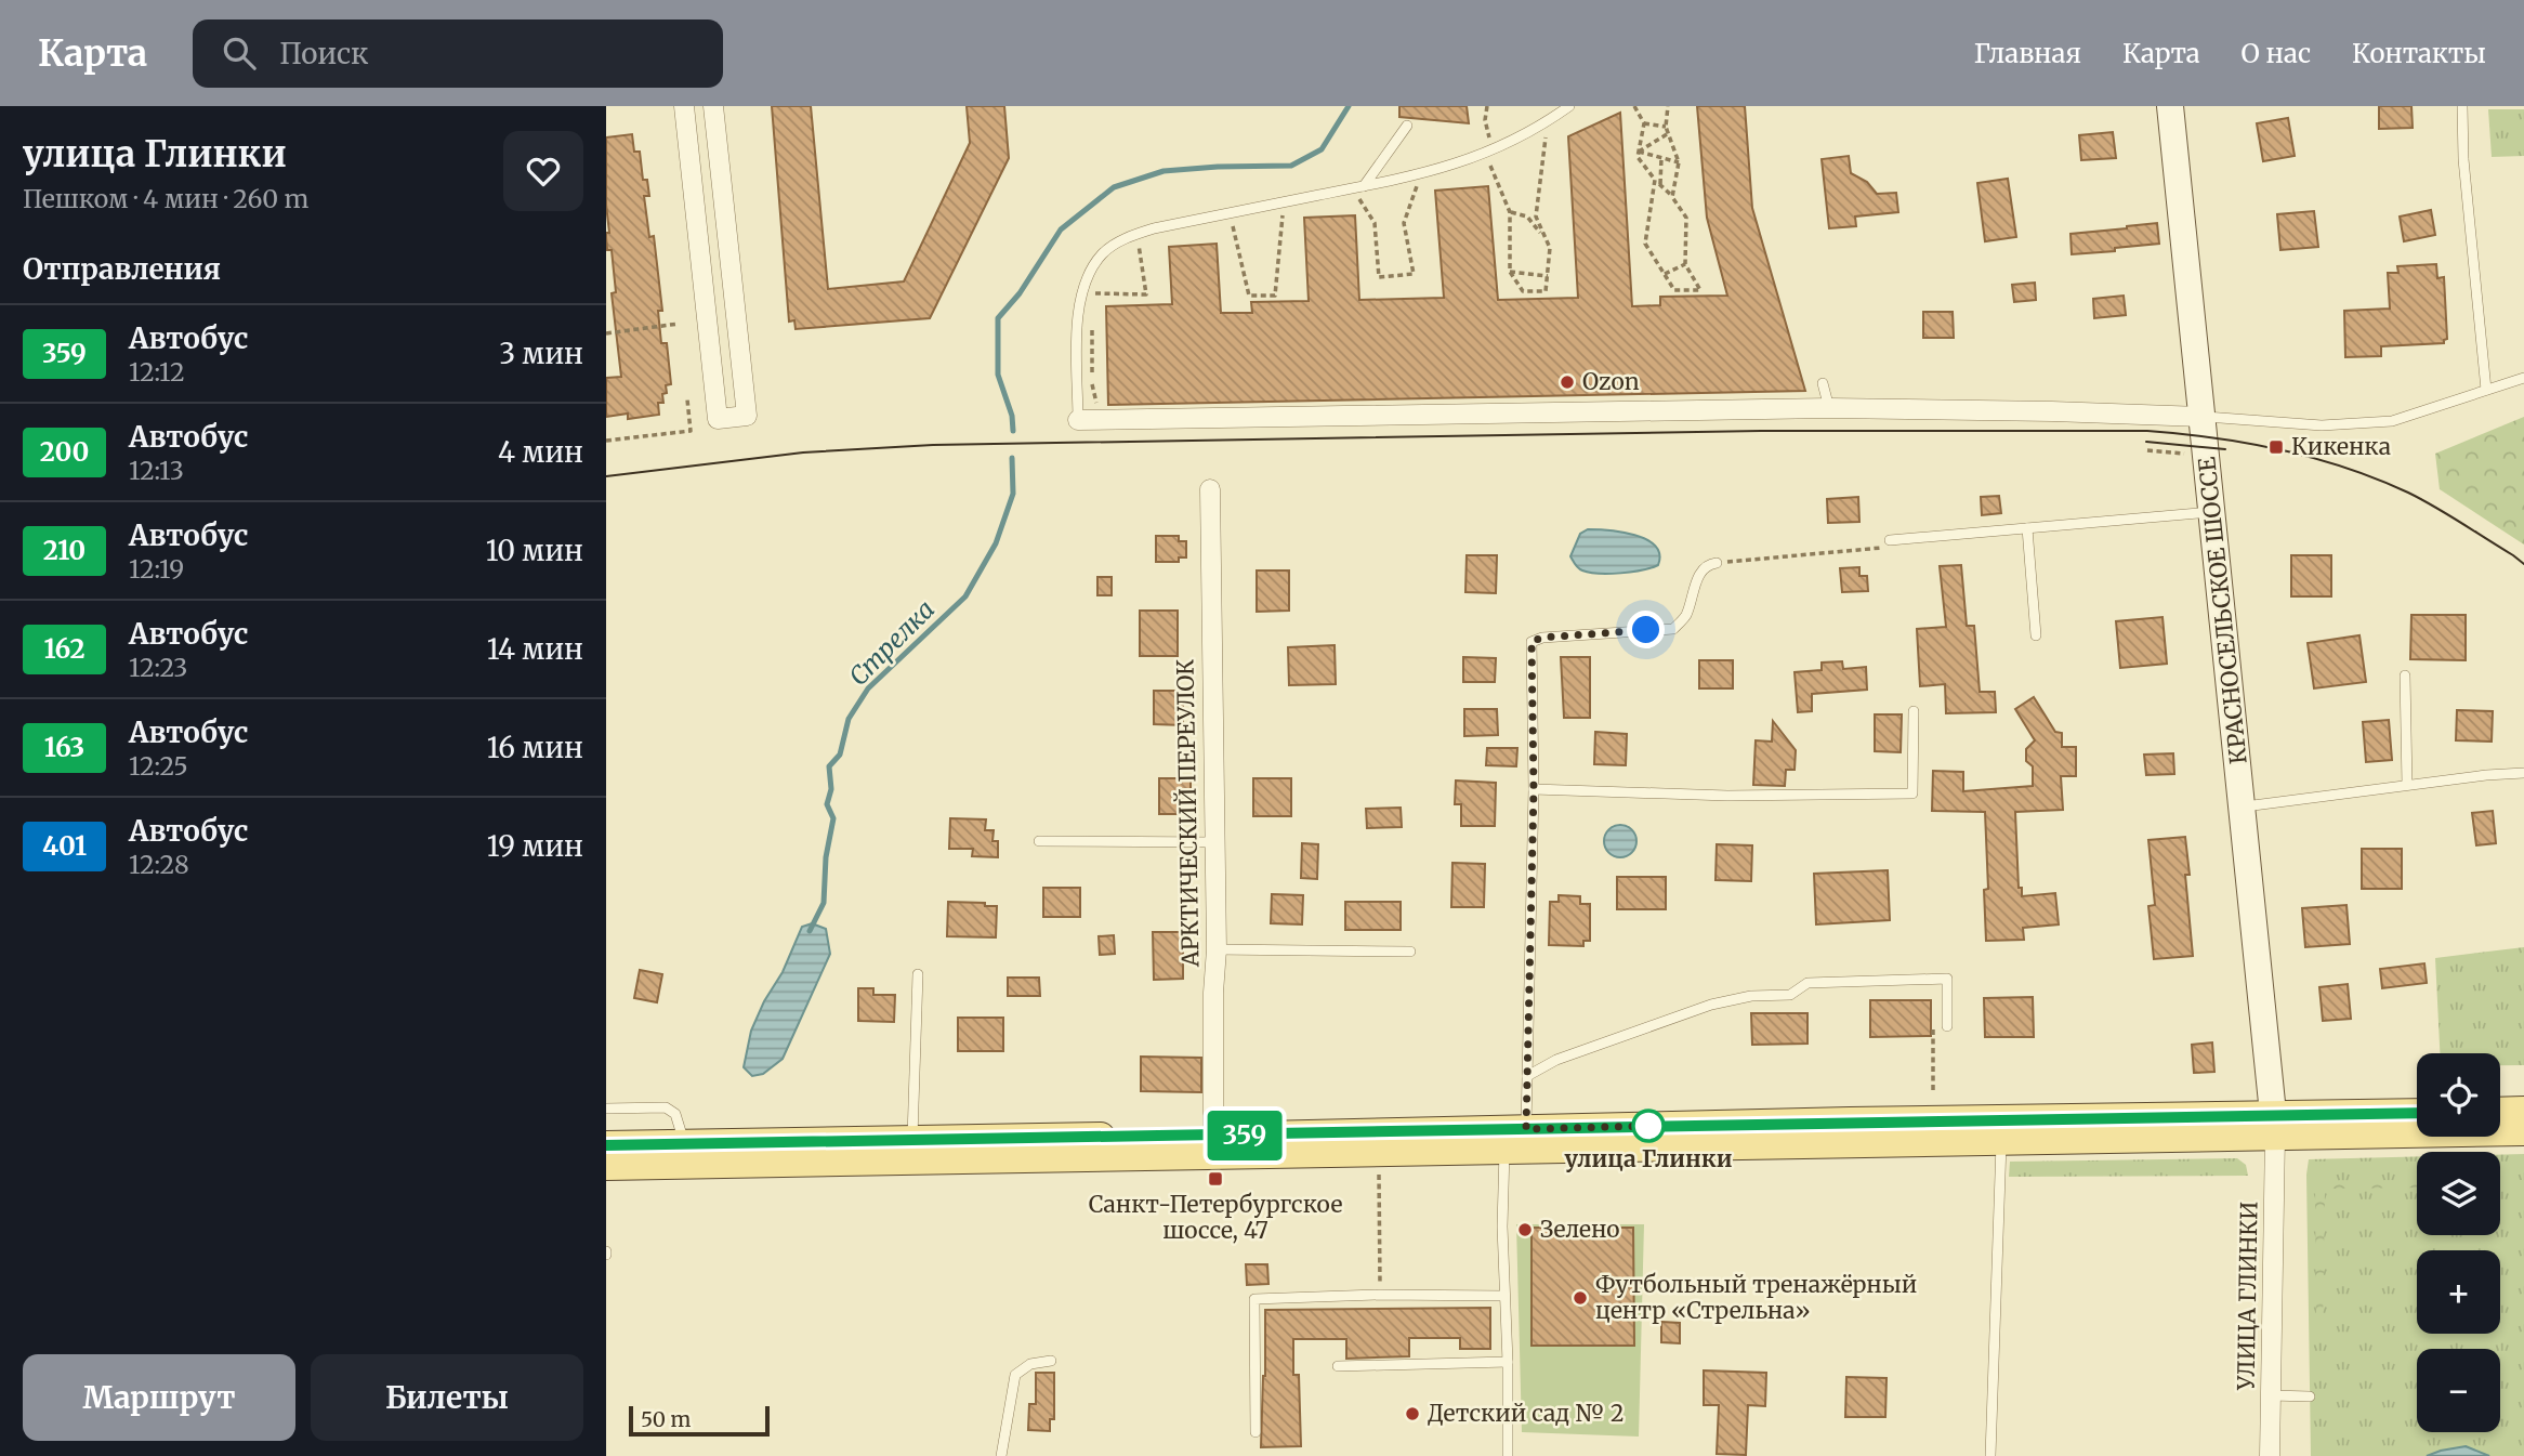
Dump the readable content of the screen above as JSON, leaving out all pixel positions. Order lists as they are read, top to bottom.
{
  "streets": {
    "main road": ["КРАСНОСЕЛЬСКОЕ ШОССЕ"],
    "street": ["АРКТИЧЕСКИЙ ПЕРЕУЛОК", "УЛИЦА ГЛИНКИ"]
  },
  "crossings": [
    ["КРАСНОСЕЛЬСКОЕ ШОССЕ", "УЛИЦА ГЛИНКИ"]
  ],
  "water": ["Стрелка"],
  "places": {
    "other": [
      "Ozon",
      "улица Глинки",
      "Зелено",
      "Футбольный тренажёрный центр «Стрельна»",
      "Детский сад № 2"
    ],
    "transit": ["Кикенка", "Санкт-Петербургское шоссе, 47"]
  },
  "lines": ["bus line 359"],
  "scale_bar": "50 m",
  "page": {
    "header": "Карта",
    "search": "Поиск",
    "nav": [
      "Главная",
      "Карта",
      "О нас",
      "Контакты"
    ],
    "heading": [
      ["улица Глинки", "Пешком · 4 мин · 260 m"],
      "Отправления"
    ],
    "on_map": "359",
    "list": [
      {
        "mark": "359",
        "name": "Автобус",
        "note": "12:12",
        "value": "3 мин"
      },
      {
        "mark": "200",
        "name": "Автобус",
        "note": "12:13",
        "value": "4 мин"
      },
      {
        "mark": "210",
        "name": "Автобус",
        "note": "12:19",
        "value": "10 мин"
      },
      {
        "mark": "162",
        "name": "Автобус",
        "note": "12:23",
        "value": "14 мин"
      },
      {
        "mark": "163",
        "name": "Автобус",
        "note": "12:25",
        "value": "16 мин"
      },
      {
        "mark": "401",
        "name": "Автобус",
        "note": "12:28",
        "value": "19 мин"
      }
    ],
    "map_buttons": ["+", "−"],
    "buttons": ["Маршрут", "Билеты"],
    "scale": "50 m"
  }
}
